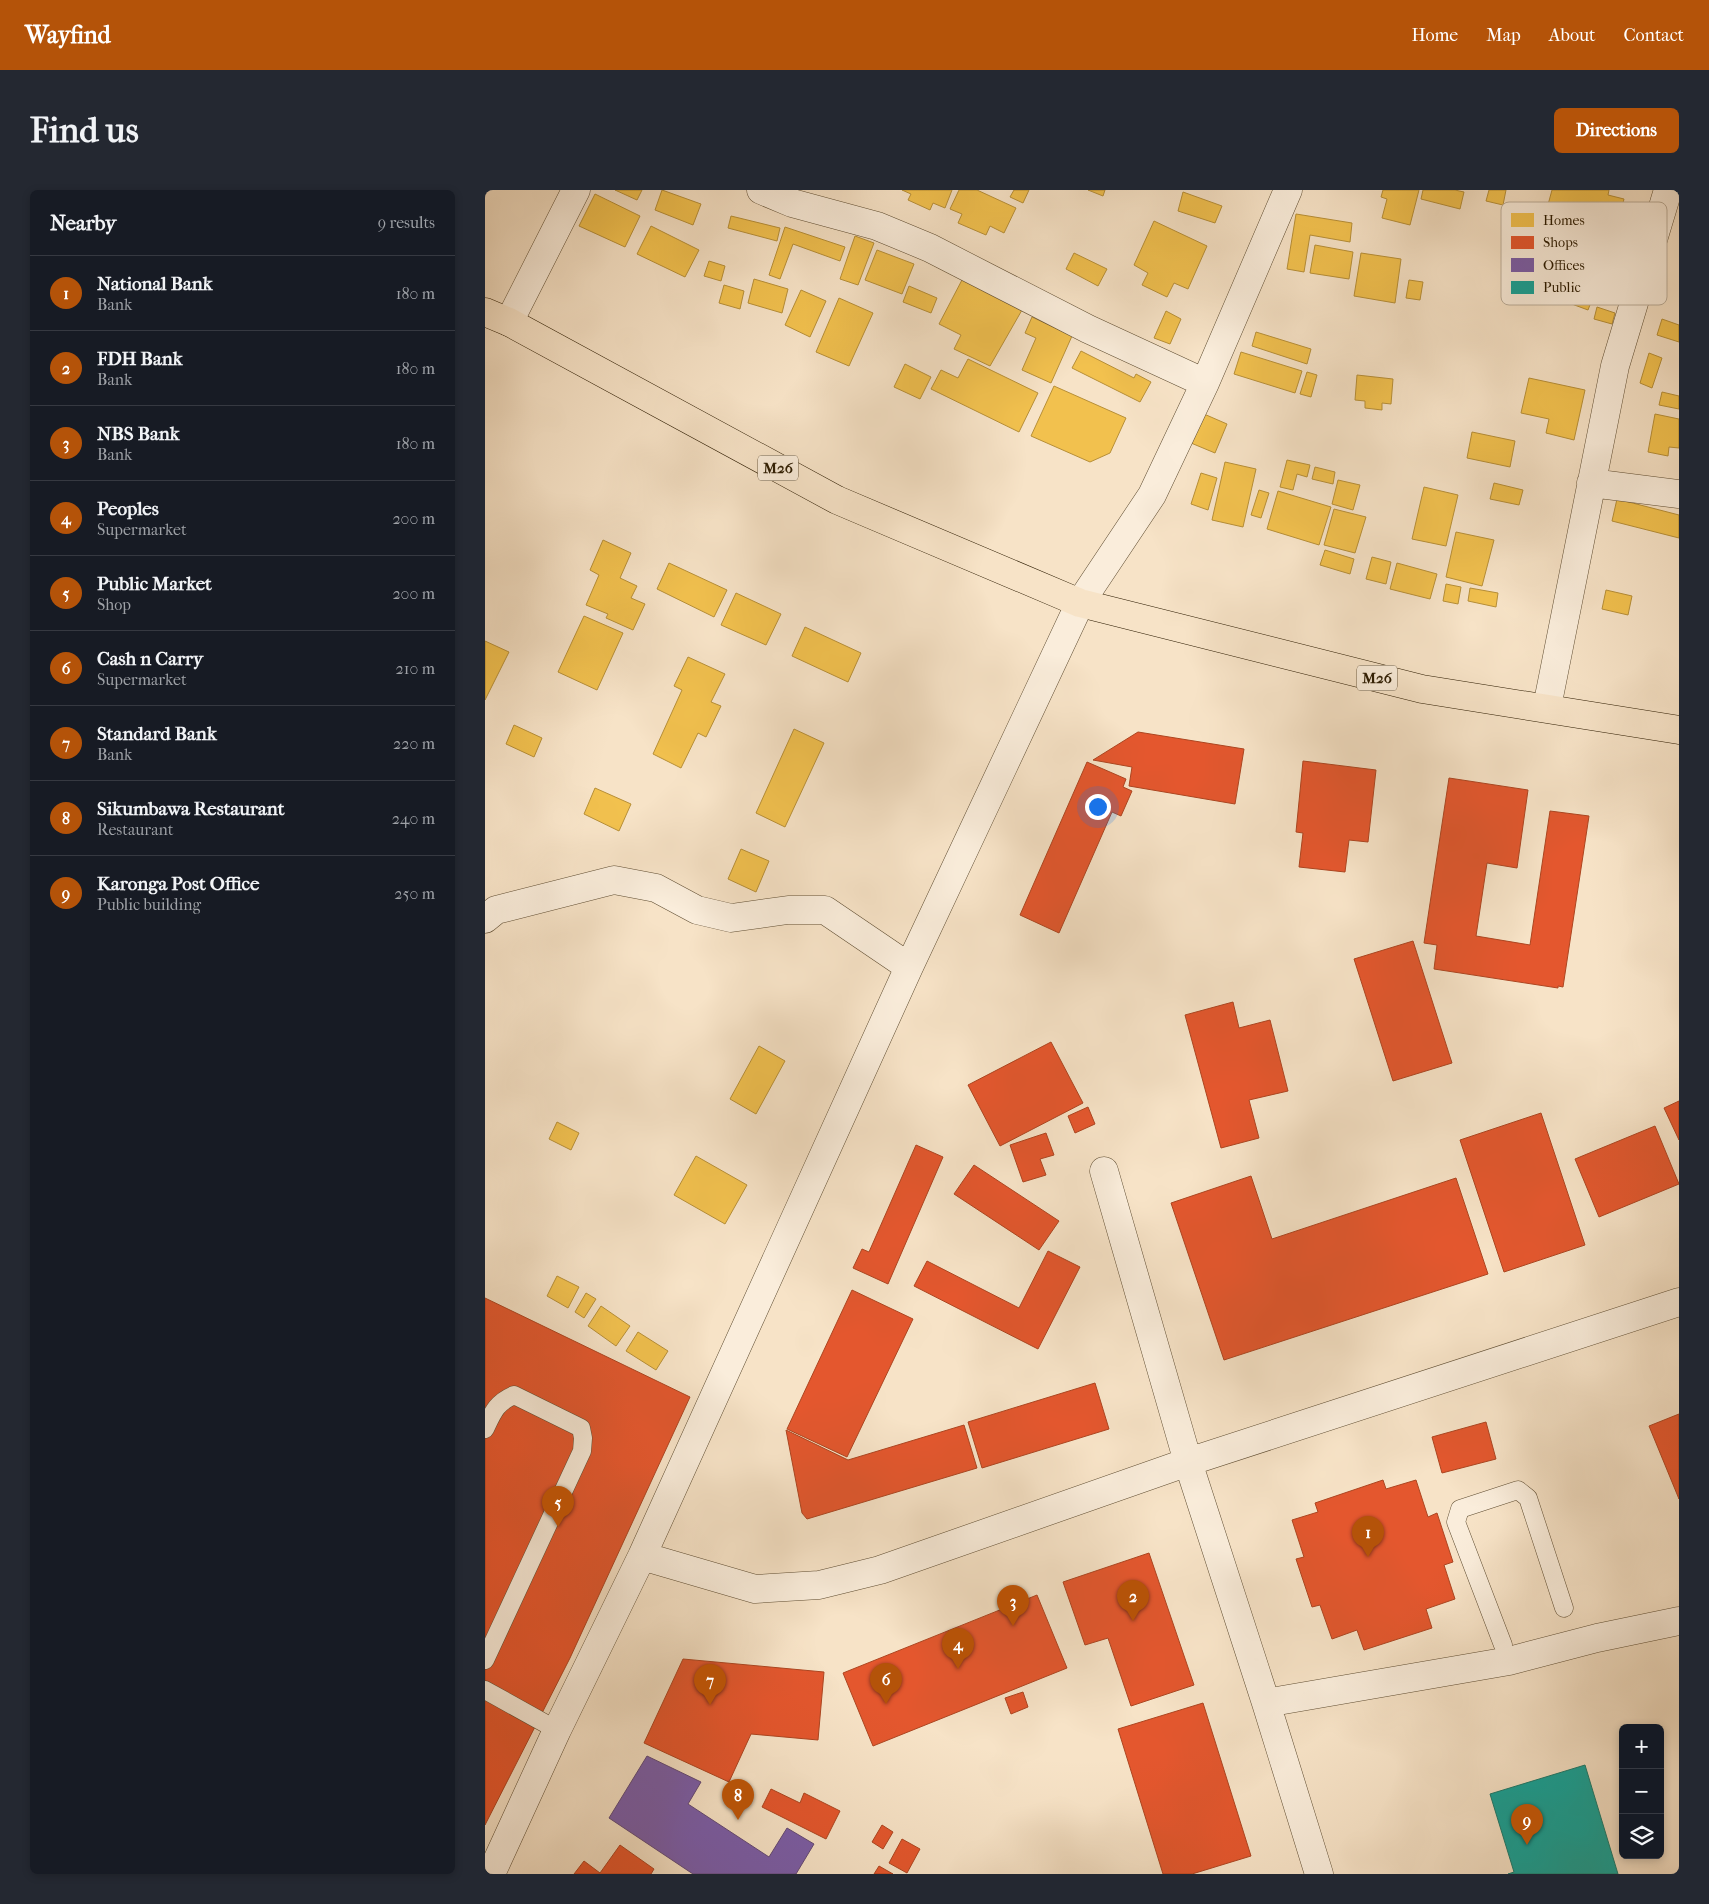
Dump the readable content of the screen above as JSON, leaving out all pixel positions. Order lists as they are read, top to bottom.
{
  "streets": {
    "main road": ["M26"]
  },
  "legend": [
    "Homes",
    "Shops",
    "Offices",
    "Public"
  ],
  "page": {
    "header": "Wayfind",
    "nav": [
      "Home",
      "Map",
      "About",
      "Contact"
    ],
    "buttons": "Directions",
    "title": "Find us",
    "heading": ["Nearby", "9 results"],
    "list": [
      {
        "mark": "1",
        "name": "National Bank",
        "note": "Bank",
        "value": "180 m"
      },
      {
        "mark": "2",
        "name": "FDH Bank",
        "note": "Bank",
        "value": "180 m"
      },
      {
        "mark": "3",
        "name": "NBS Bank",
        "note": "Bank",
        "value": "180 m"
      },
      {
        "mark": "4",
        "name": "Peoples",
        "note": "Supermarket",
        "value": "200 m"
      },
      {
        "mark": "5",
        "name": "Public Market",
        "note": "Shop",
        "value": "200 m"
      },
      {
        "mark": "6",
        "name": "Cash n Carry",
        "note": "Supermarket",
        "value": "210 m"
      },
      {
        "mark": "7",
        "name": "Standard Bank",
        "note": "Bank",
        "value": "220 m"
      },
      {
        "mark": "8",
        "name": "Sikumbawa Restaurant",
        "note": "Restaurant",
        "value": "240 m"
      },
      {
        "mark": "9",
        "name": "Karonga Post Office",
        "note": "Public building",
        "value": "250 m"
      }
    ],
    "pins": [
      "5",
      "1",
      "2",
      "3",
      "4",
      "6",
      "7",
      "8",
      "9"
    ],
    "map_buttons": ["+", "−"]
  }
}
